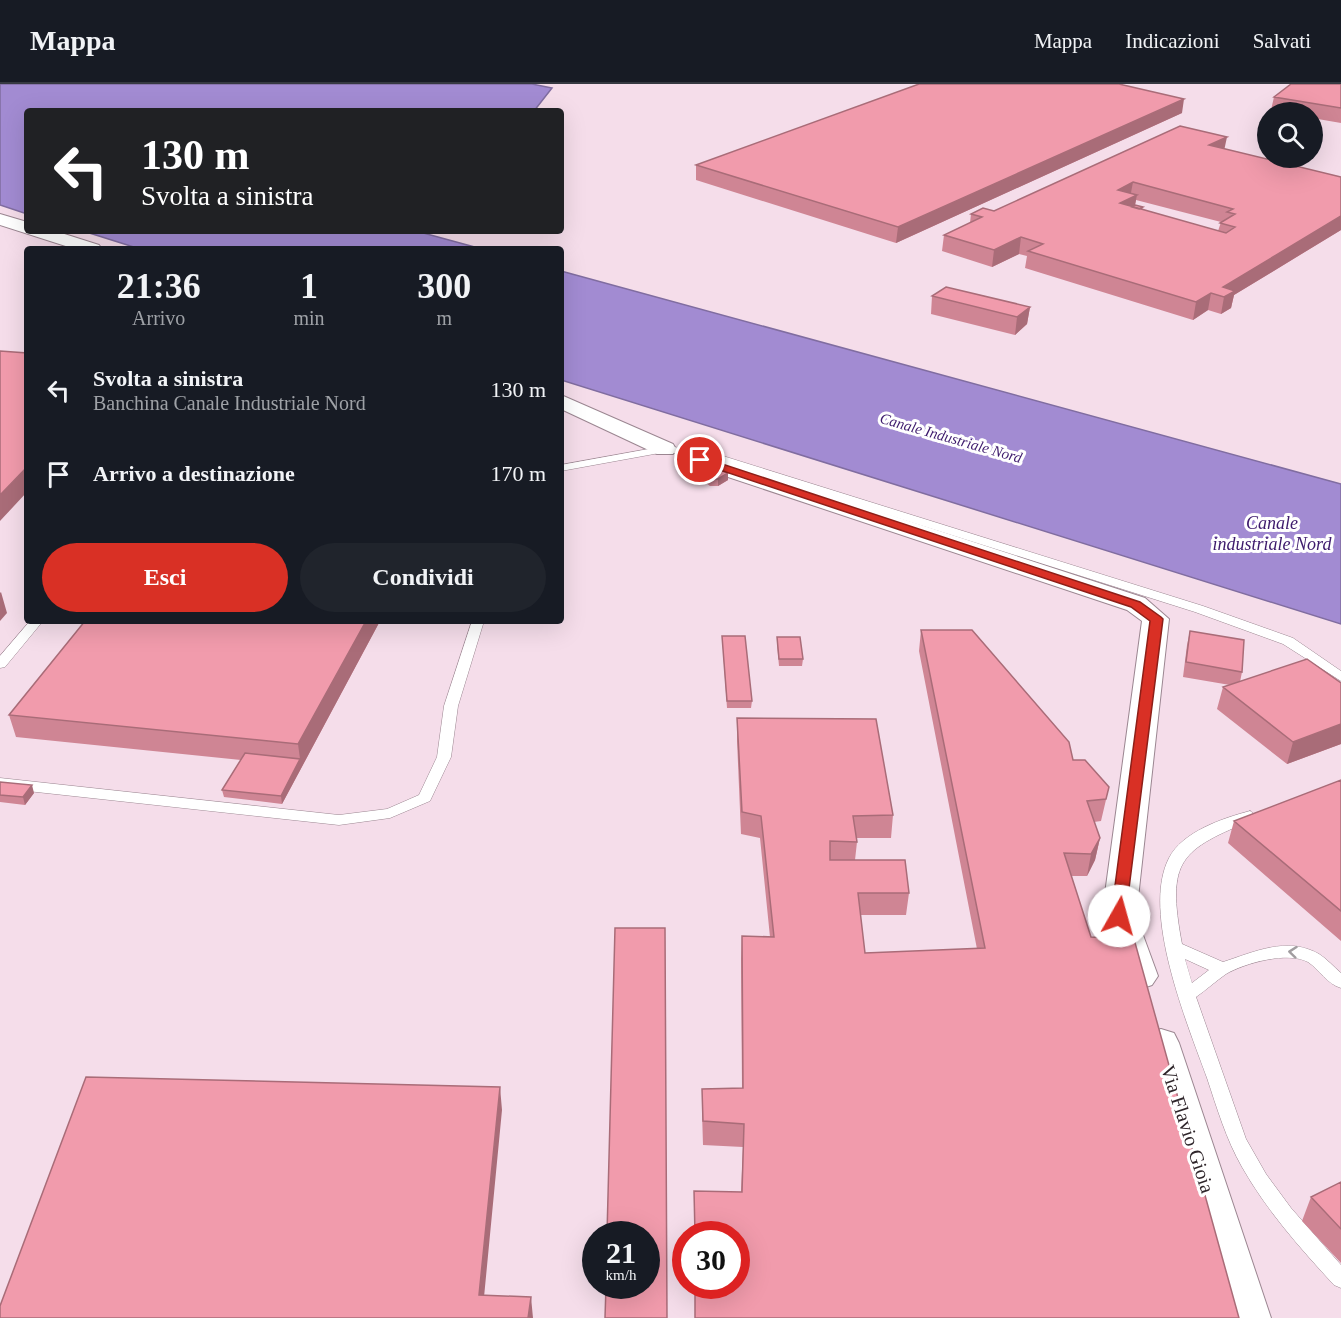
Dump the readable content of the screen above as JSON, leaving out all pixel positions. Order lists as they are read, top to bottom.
{
  "streets": {
    "street": ["Via Flavio Gioia"]
  },
  "water": ["Canale Industriale Nord", "Canale industriale Nord"],
  "page": {
    "header": "Mappa",
    "nav": ["Mappa", "Indicazioni", "Salvati"],
    "turn": ["130 m", "Svolta a sinistra"],
    "eta": [
      "21:36",
      "Arrivo",
      "1",
      "min",
      "300",
      "m"
    ],
    "list": [
      {
        "name": "Svolta a sinistra",
        "note": "Banchina Canale Industriale Nord",
        "value": "130 m"
      },
      {
        "name": "Arrivo a destinazione",
        "value": "170 m"
      }
    ],
    "buttons": ["Esci", "Condividi"],
    "speed": "21 km/h",
    "limit": "30"
  }
}
